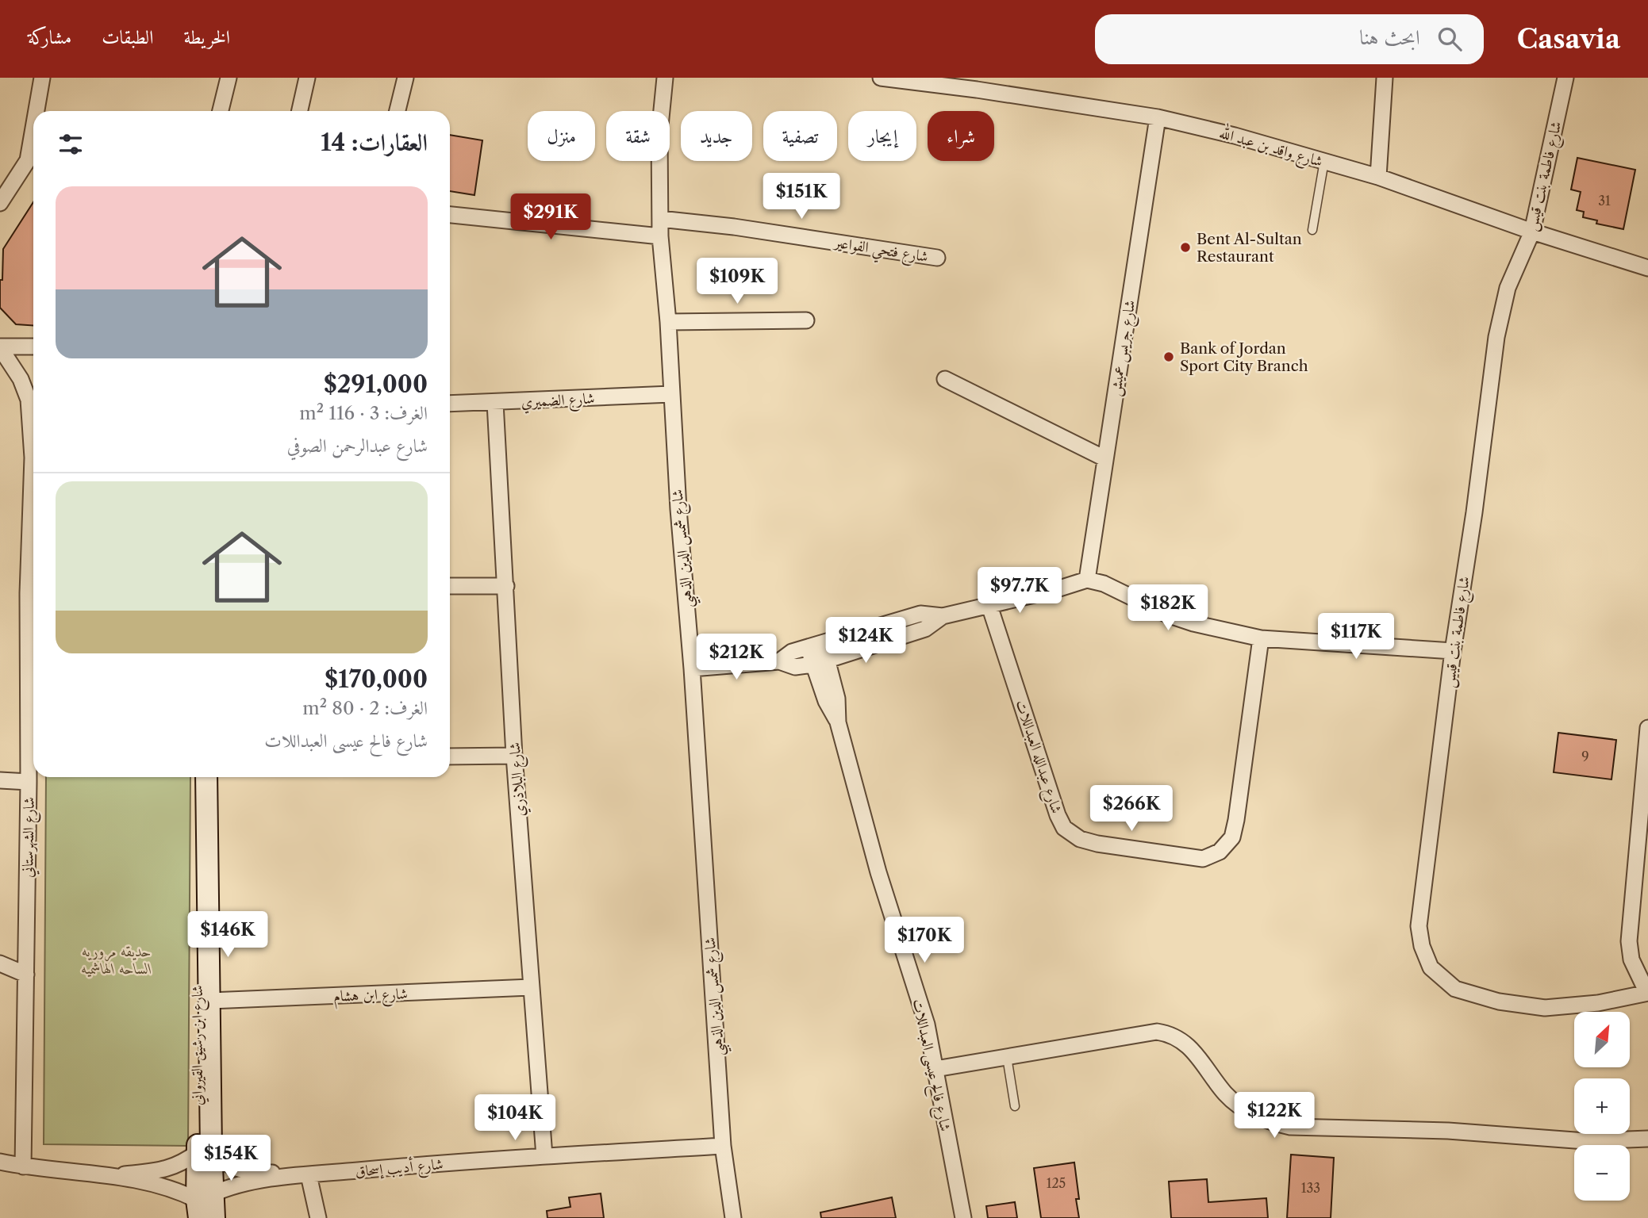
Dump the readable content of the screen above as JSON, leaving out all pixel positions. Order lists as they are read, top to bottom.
{
  "streets": {
    "main road": ["شارع ابن رشيق القيرواني"],
    "street": [
      "شارع واقد بن عبد الله",
      "شارع فاطمة بنت قيس",
      "شارع فتحي الفواعير",
      "شارع جريس عميش",
      "شارع الضميري",
      "شارع شمس الدين الذهبي",
      "شارع عبدالله العبداللات",
      "شارع البلاذري",
      "شارع الشهرستاني",
      "شارع ابن هشام",
      "شارع فالح عيسى العبداللات",
      "شارع أديب إسحاق"
    ]
  },
  "crossings": [
    ["شارع واقد بن عبد الله", "شارع فاطمة بنت قيس"],
    ["شارع واقد بن عبد الله", "شارع جريس عميش"],
    ["شارع فتحي الفواعير", "شارع شمس الدين الذهبي"],
    ["شارع الضميري", "شارع شمس الدين الذهبي"],
    ["شارع الضميري", "شارع البلاذري"],
    ["شارع شمس الدين الذهبي", "شارع أديب إسحاق"],
    ["شارع البلاذري", "شارع ابن هشام"],
    ["شارع البلاذري", "شارع أديب إسحاق"],
    ["شارع ابن هشام", "شارع ابن رشيق القيرواني"],
    ["شارع ابن رشيق القيرواني", "شارع أديب إسحاق"]
  ],
  "parks": ["حديقه مروريه الساحه الهاشميه"],
  "places": ["Bent Al-Sultan Restaurant", "Bank of Jordan Sport City Branch"],
  "house_numbers": [
    "31",
    "9",
    "125",
    "133"
  ],
  "north": "top right",
  "page": {
    "header": "Casavia",
    "search": "ابحث هنا",
    "nav": ["الخريطة", "الطبقات", "مشاركة"],
    "chip": [
      "شراء",
      "إيجار",
      "تصفية",
      "جديد",
      "شقة",
      "منزل"
    ],
    "heading": "العقارات: 14",
    "price": [
      "$151K",
      "$291K",
      "$109K",
      "$97.7K",
      "$182K",
      "$117K",
      "$124K",
      "$212K",
      "$266K",
      "$146K",
      "$170K",
      "$122K",
      "$104K",
      "$154K"
    ],
    "list": [
      {
        "name": "$291,000",
        "note": "الغرف: 3 · 116 m² · شارع عبدالرحمن الصوفي"
      },
      {
        "name": "$170,000",
        "note": "الغرف: 2 · 80 m² · شارع فالح عيسى العبداللات"
      }
    ],
    "map_buttons": ["+", "−"]
  }
}
